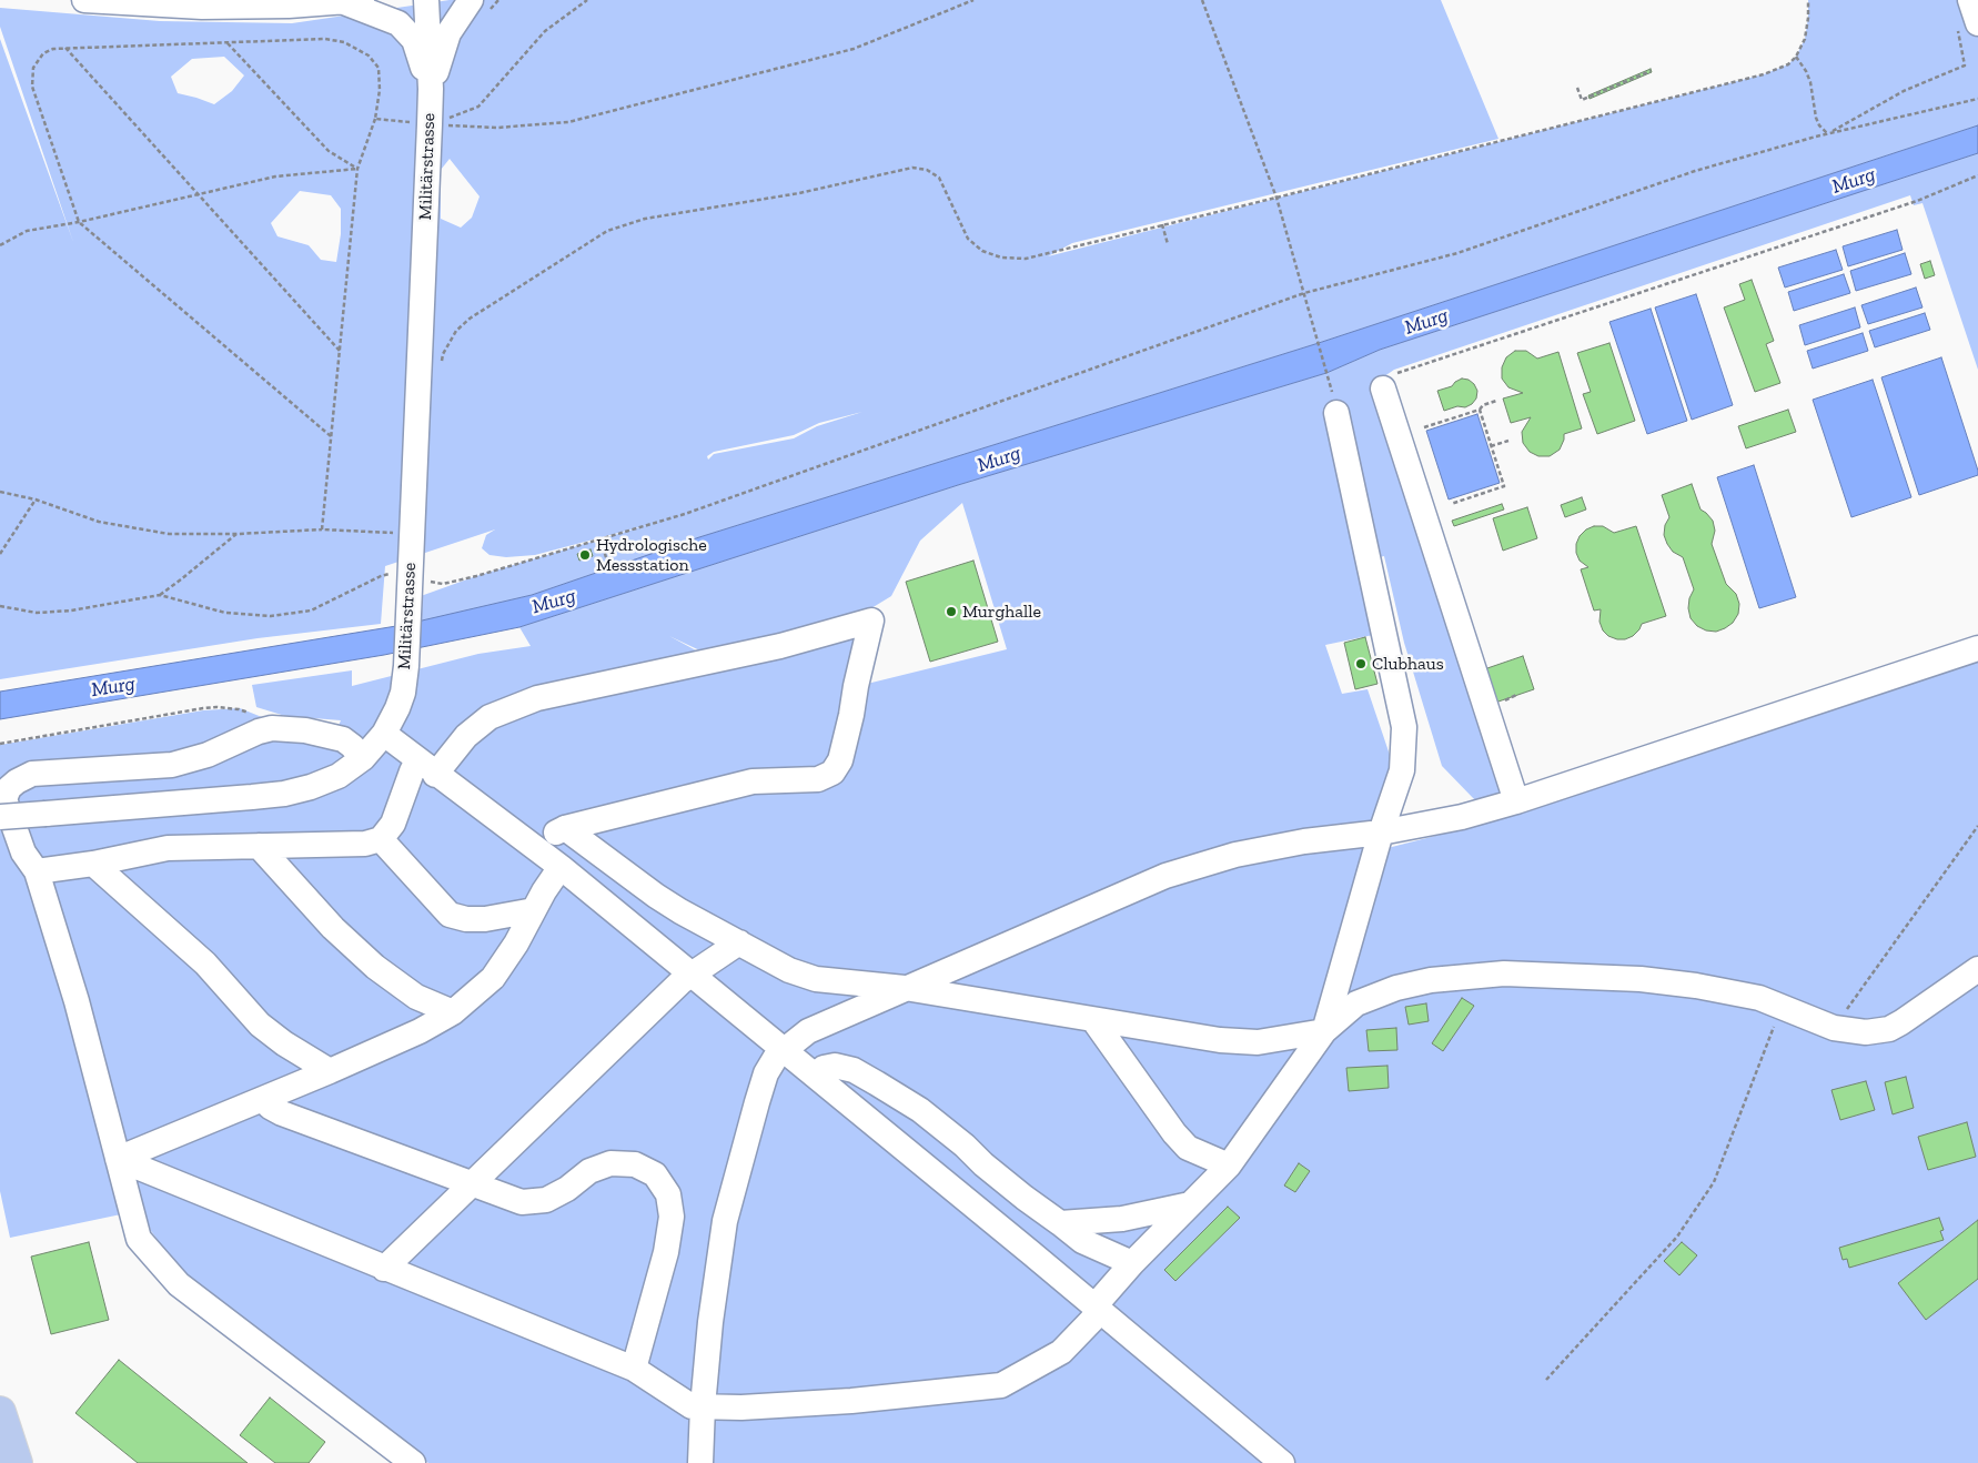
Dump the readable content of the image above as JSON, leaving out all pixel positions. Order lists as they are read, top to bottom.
{
  "streets": {
    "street": ["Militärstrasse"]
  },
  "water": ["Murg"],
  "places": ["Hydrologische Messstation", "Murghalle", "Clubhaus"]
}
